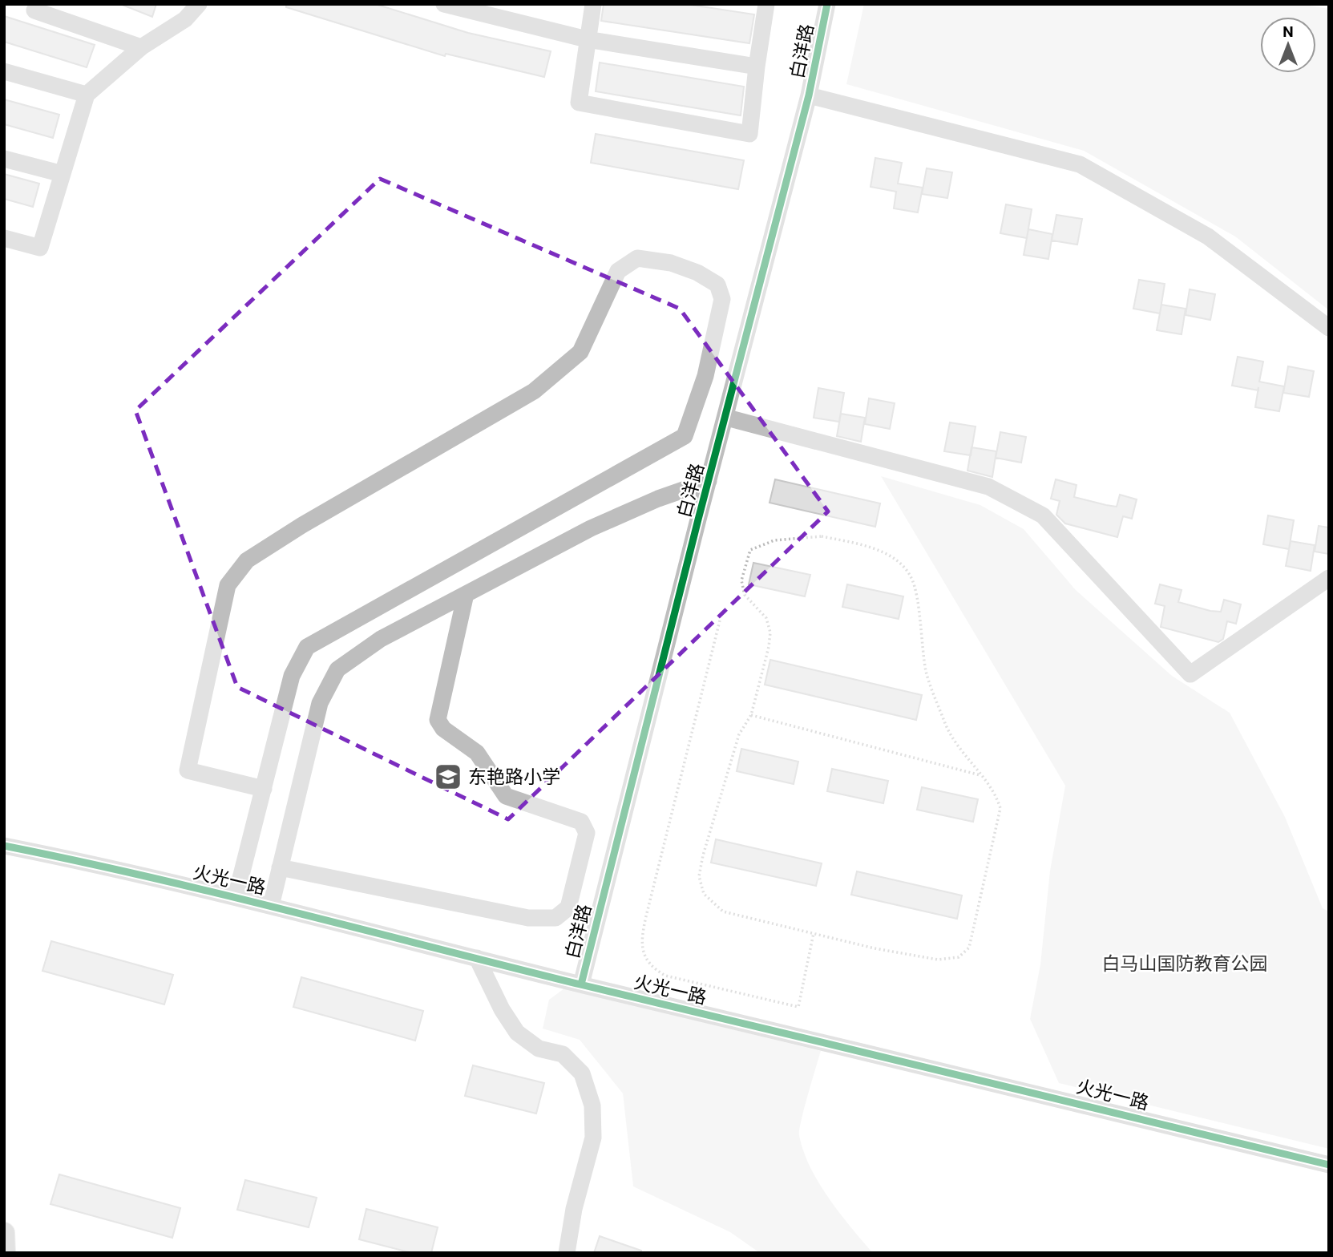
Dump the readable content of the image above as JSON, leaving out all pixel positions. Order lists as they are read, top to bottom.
{
  "streets": {
    "street": ["白洋路", "火光一路"]
  },
  "crossings": [
    ["白洋路", "火光一路"]
  ],
  "parks": ["白马山国防教育公园"],
  "places": {
    "school or university": ["东艳路小学"]
  },
  "north": "top"
}
